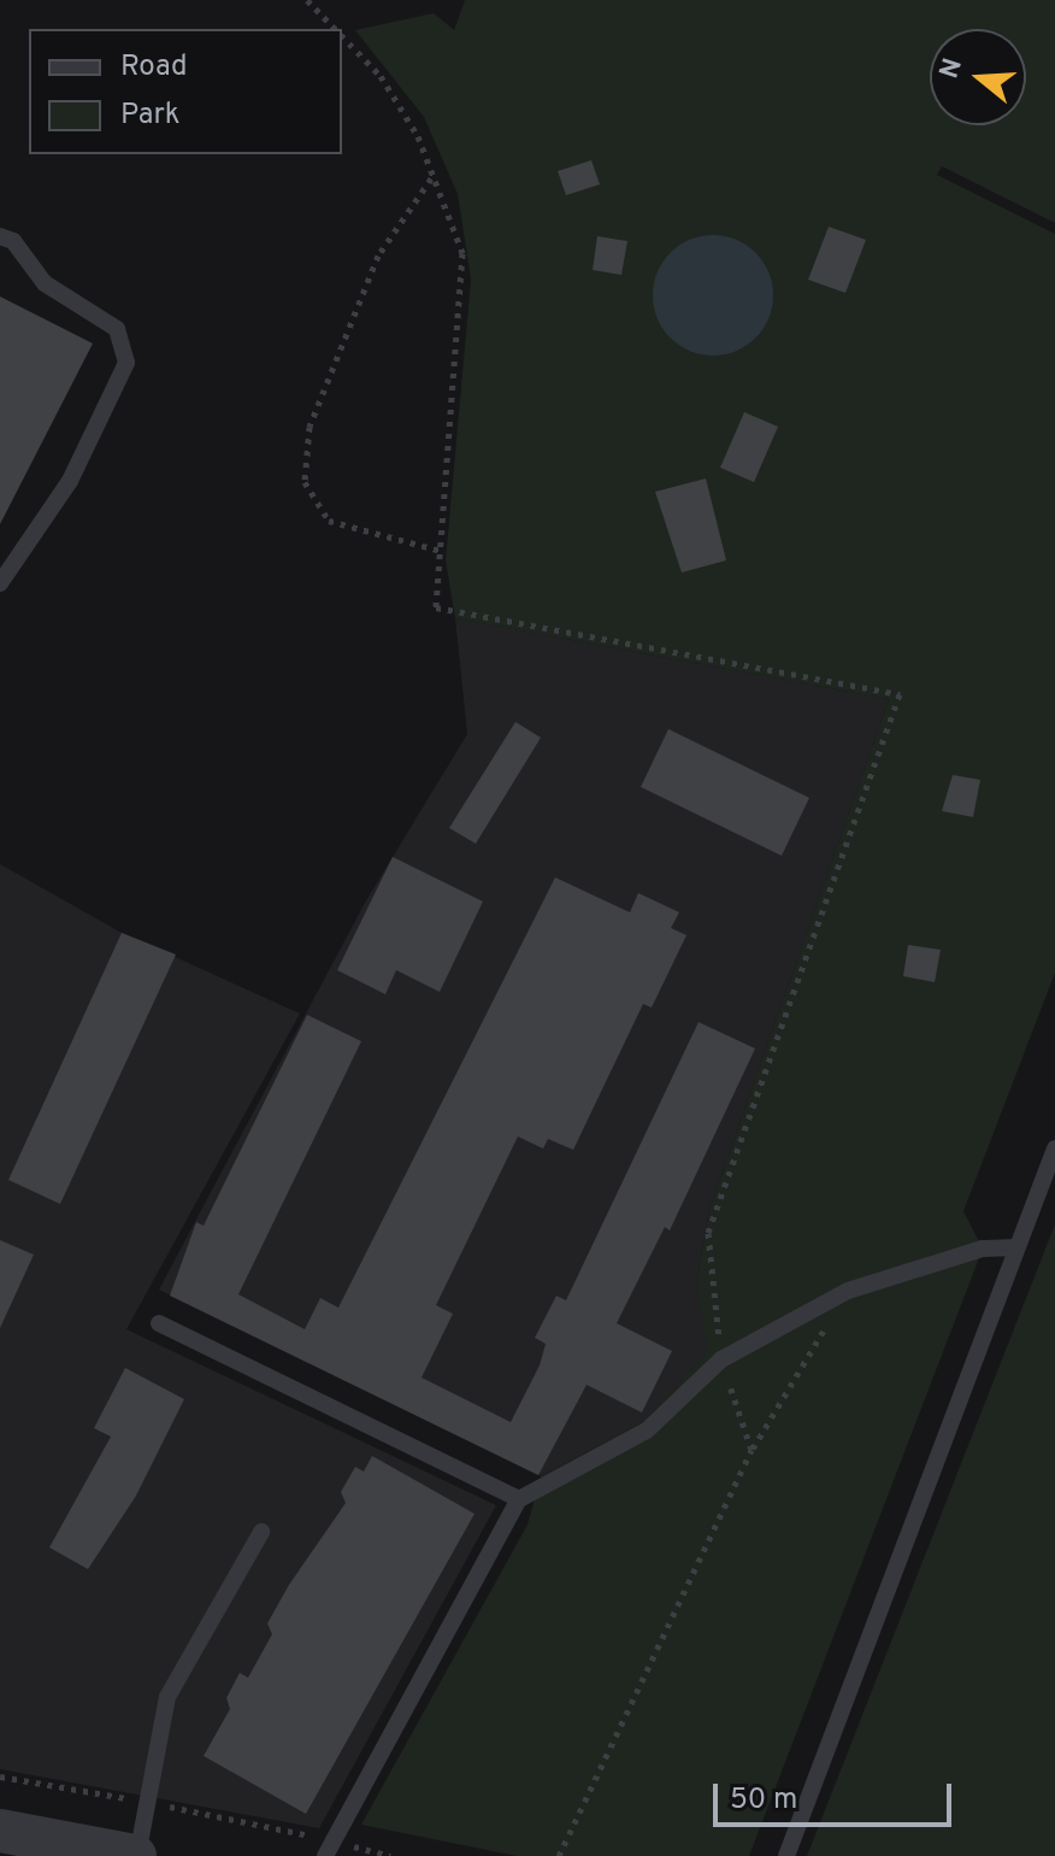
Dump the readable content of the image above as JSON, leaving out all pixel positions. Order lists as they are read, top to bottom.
{
  "legend": ["Road", "Park"],
  "scale_bar": "50 m",
  "north": "left"
}
